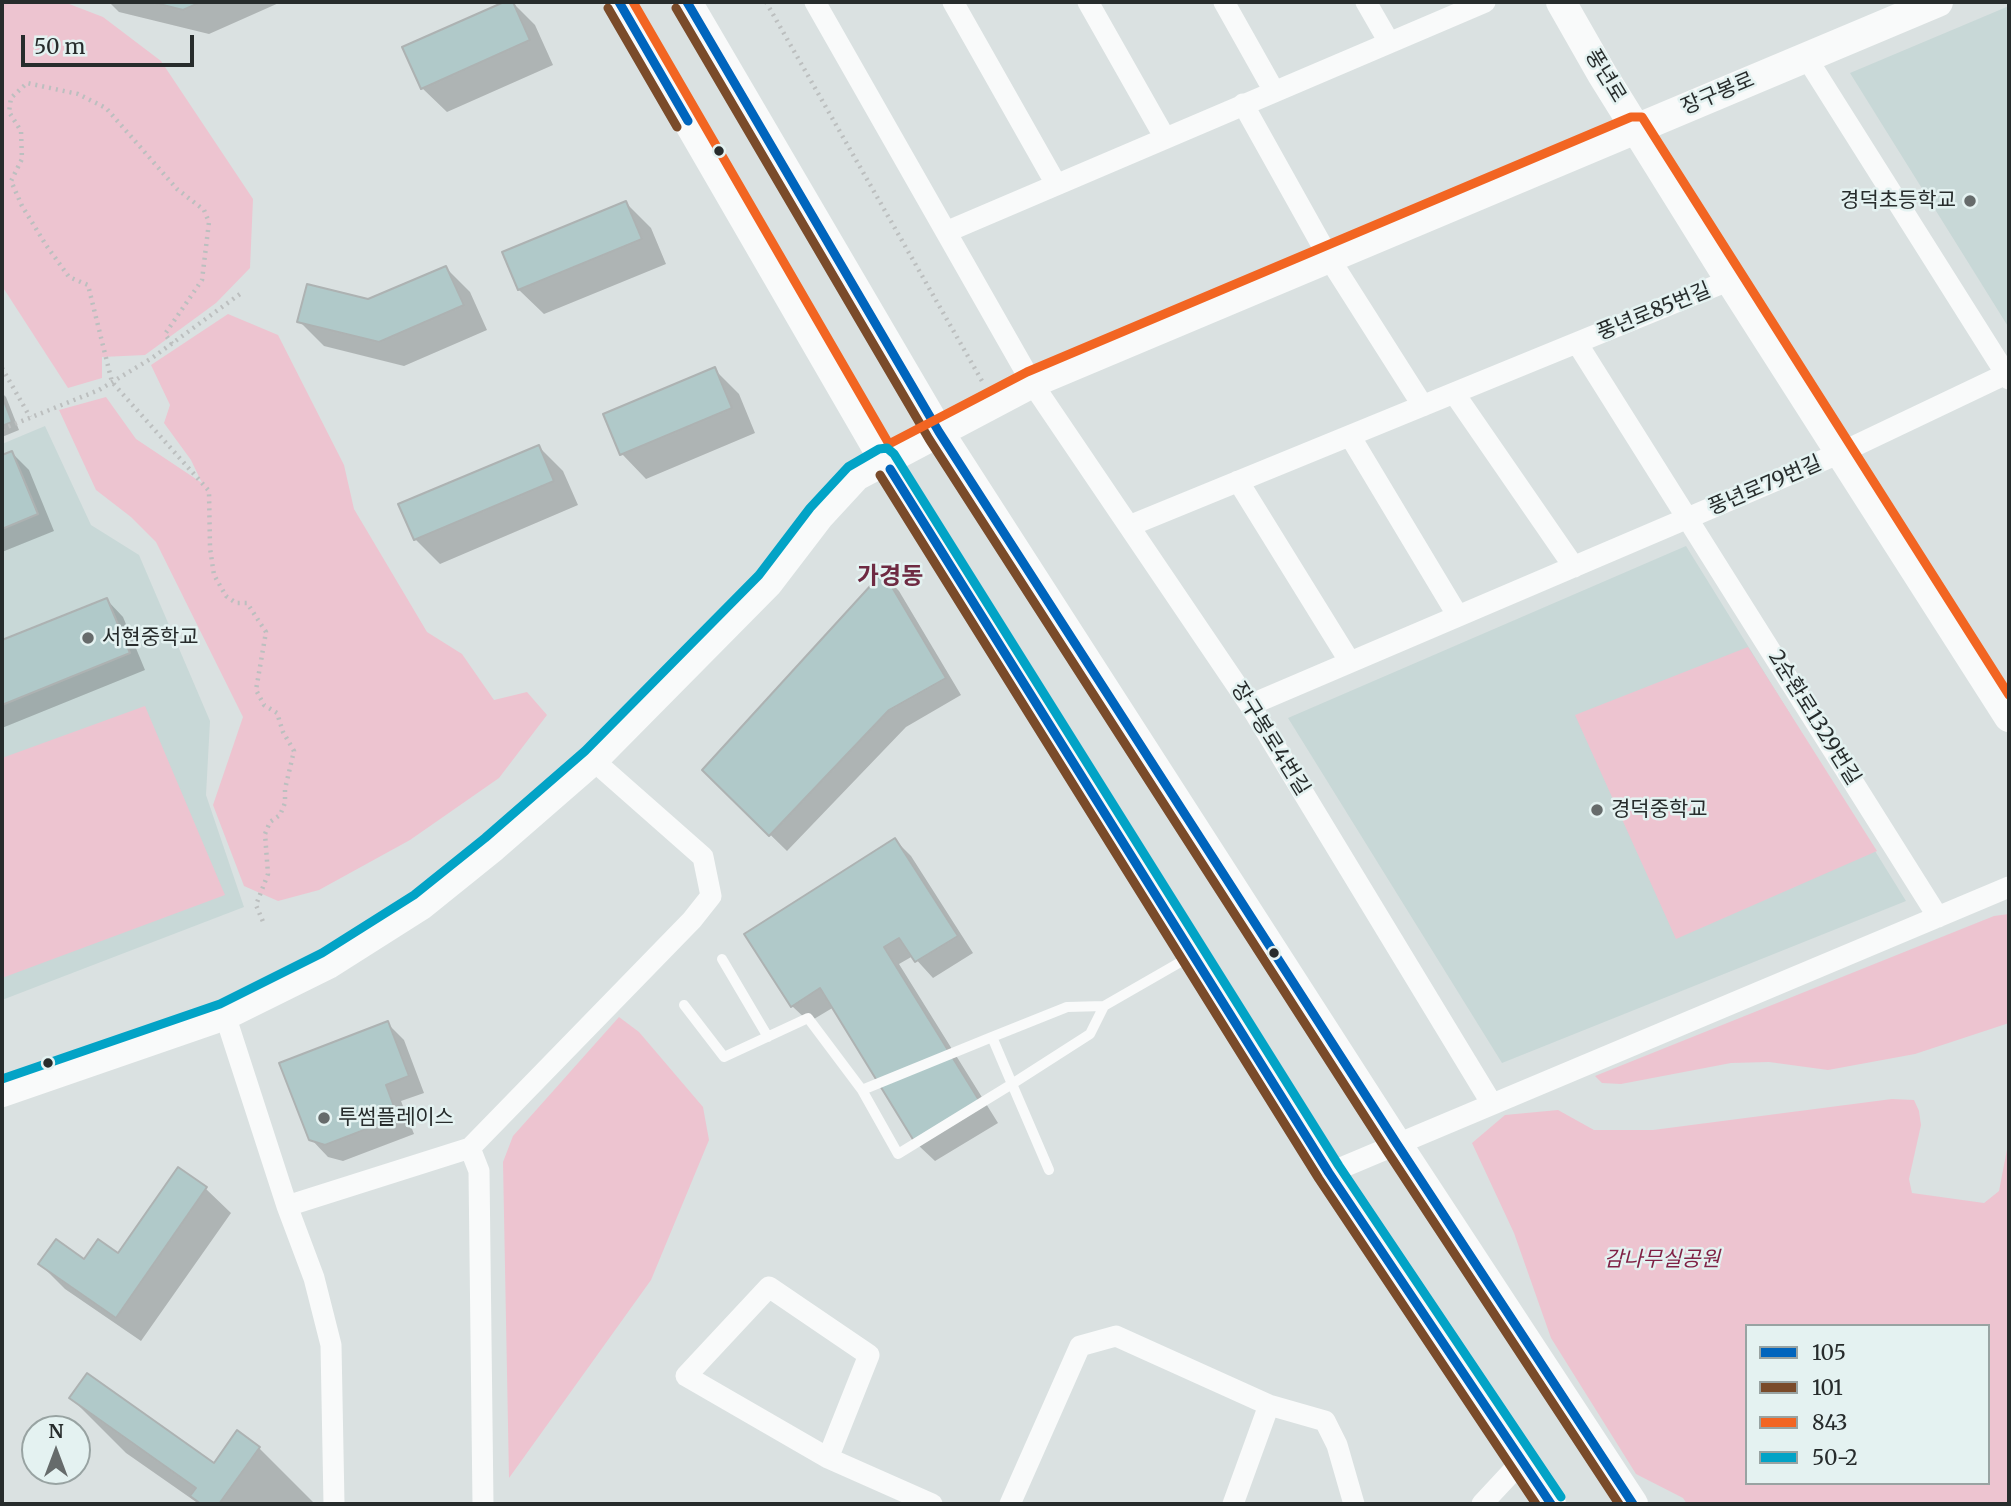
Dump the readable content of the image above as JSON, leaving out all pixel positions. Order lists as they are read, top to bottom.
{
  "streets": {
    "street": [
      "풍년로",
      "장구봉로",
      "풍년로85번길",
      "풍년로79번길",
      "2순환로1329번길",
      "장구봉로4번길"
    ]
  },
  "crossings": [
    ["풍년로", "장구봉로"],
    ["풍년로", "풍년로85번길"],
    ["풍년로", "풍년로79번길"],
    ["장구봉로", "장구봉로4번길"],
    ["풍년로85번길", "풍년로79번길"],
    ["풍년로85번길", "장구봉로4번길"],
    ["풍년로79번길", "2순환로1329번길"],
    ["풍년로79번길", "장구봉로4번길"]
  ],
  "districts": ["가경동"],
  "parks": ["감나무실공원"],
  "places": [
    "경덕초등학교",
    "서현중학교",
    "경덕중학교",
    "투썸플레이스"
  ],
  "lines": [
    "transit line 105",
    "transit line 843",
    "transit line 101",
    "transit line 50-2"
  ],
  "legend": [
    "105",
    "101",
    "843",
    "50-2"
  ],
  "scale_bar": "50 m",
  "north": "top"
}
